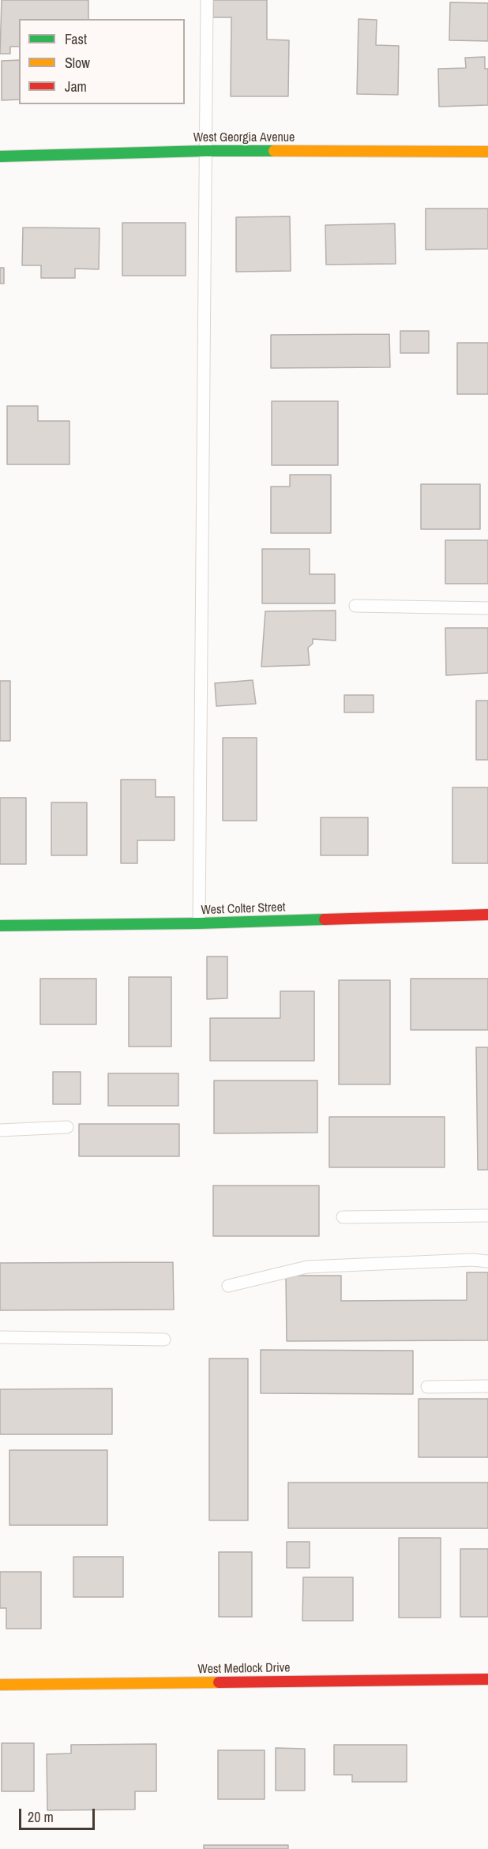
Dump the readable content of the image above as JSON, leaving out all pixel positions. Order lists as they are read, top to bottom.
{
  "streets": {
    "street": ["West Georgia Avenue", "West Colter Street", "West Medlock Drive"]
  },
  "legend": ["Fast", "Slow", "Jam"],
  "scale_bar": "20 m"
}
